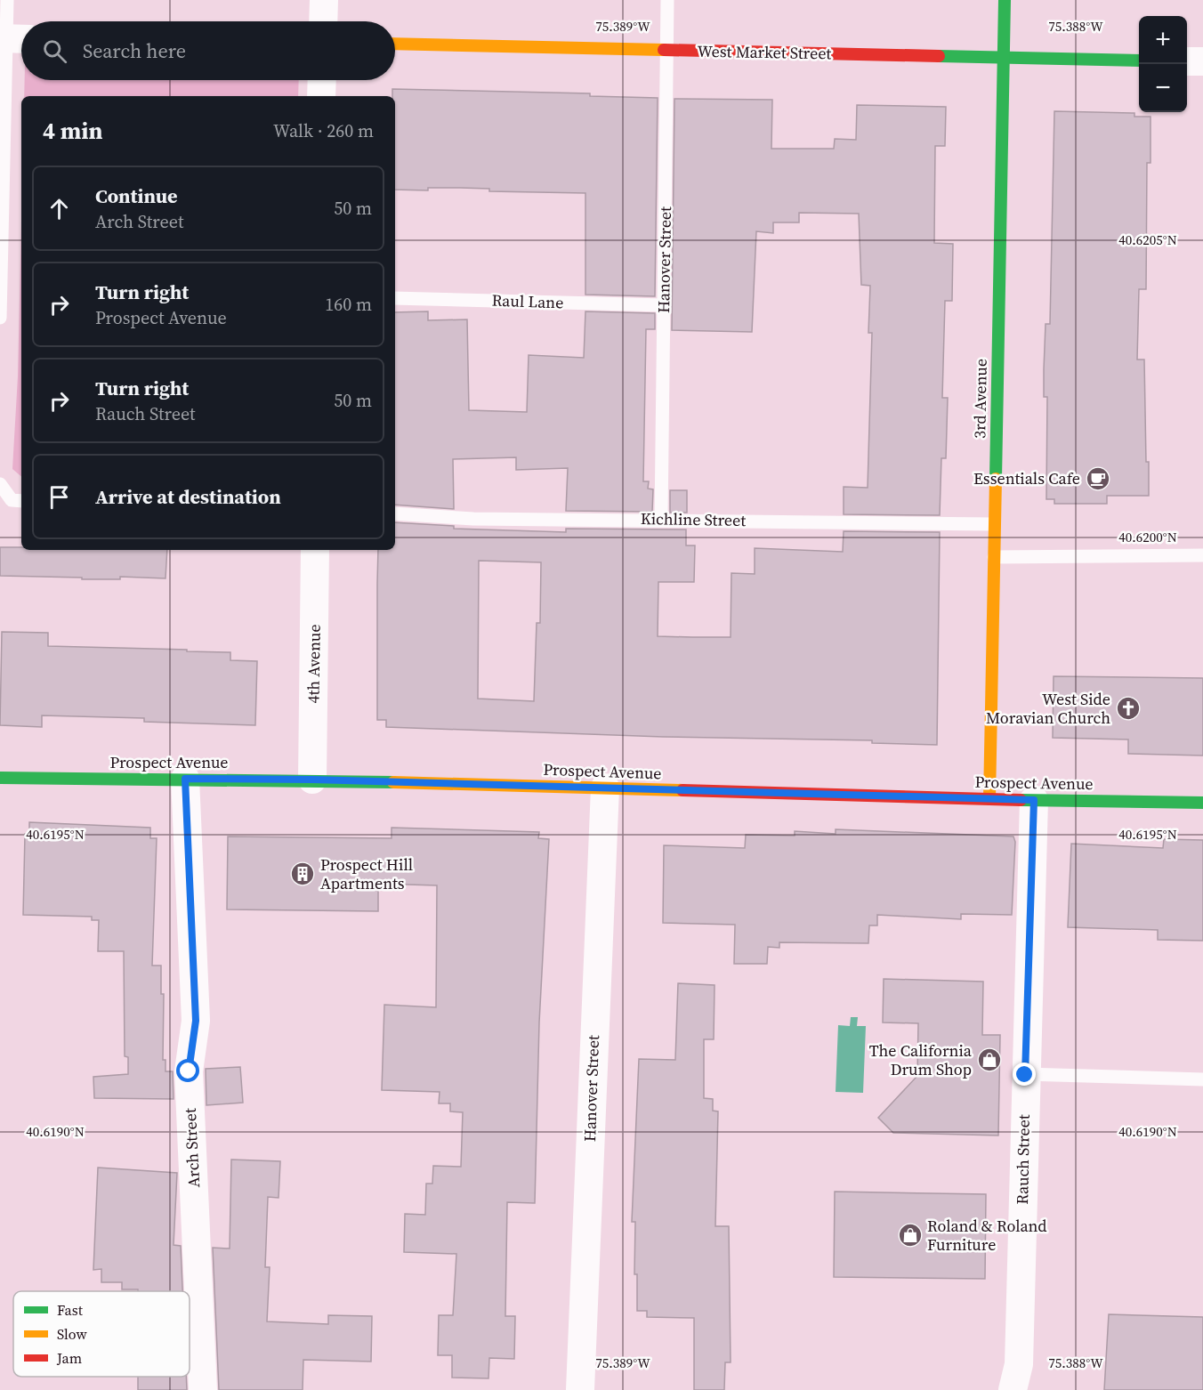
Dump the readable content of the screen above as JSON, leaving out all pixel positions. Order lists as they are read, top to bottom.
{
  "streets": {
    "street": [
      "West Market Street",
      "Hanover Street",
      "3rd Avenue",
      "4th Avenue",
      "Prospect Avenue",
      "Arch Street",
      "Rauch Street"
    ],
    "lane": ["Raul Lane", "Kichline Street"]
  },
  "crossings": [
    ["West Market Street", "Hanover Street"],
    ["West Market Street", "3rd Avenue"],
    ["Hanover Street", "Raul Lane"],
    ["Hanover Street", "Kichline Street"],
    ["Hanover Street", "Prospect Avenue"],
    ["3rd Avenue", "Kichline Street"],
    ["3rd Avenue", "Prospect Avenue"],
    ["4th Avenue", "Prospect Avenue"],
    ["Prospect Avenue", "Arch Street"],
    ["Prospect Avenue", "Rauch Street"]
  ],
  "places": {
    "cafe": ["Essentials Cafe"],
    "church": ["West Side Moravian Church"],
    "building": ["Prospect Hill Apartments"],
    "shop": ["The California Drum Shop", "Roland & Roland Furniture"]
  },
  "legend": ["Fast", "Slow", "Jam"],
  "page": {
    "map_buttons": ["+", "−"],
    "search": "Search here",
    "heading": ["4 min", "Walk · 260 m"],
    "list": [
      ["Continue", "Arch Street", "50 m"],
      ["Turn right", "Prospect Avenue", "160 m"],
      ["Turn right", "Rauch Street", "50 m"],
      "Arrive at destination"
    ]
  },
  "coordinates": [
    "75.389°W",
    "75.388°W",
    "40.6205°N",
    "40.6200°N",
    "40.6195°N",
    "40.6190°N"
  ]
}
